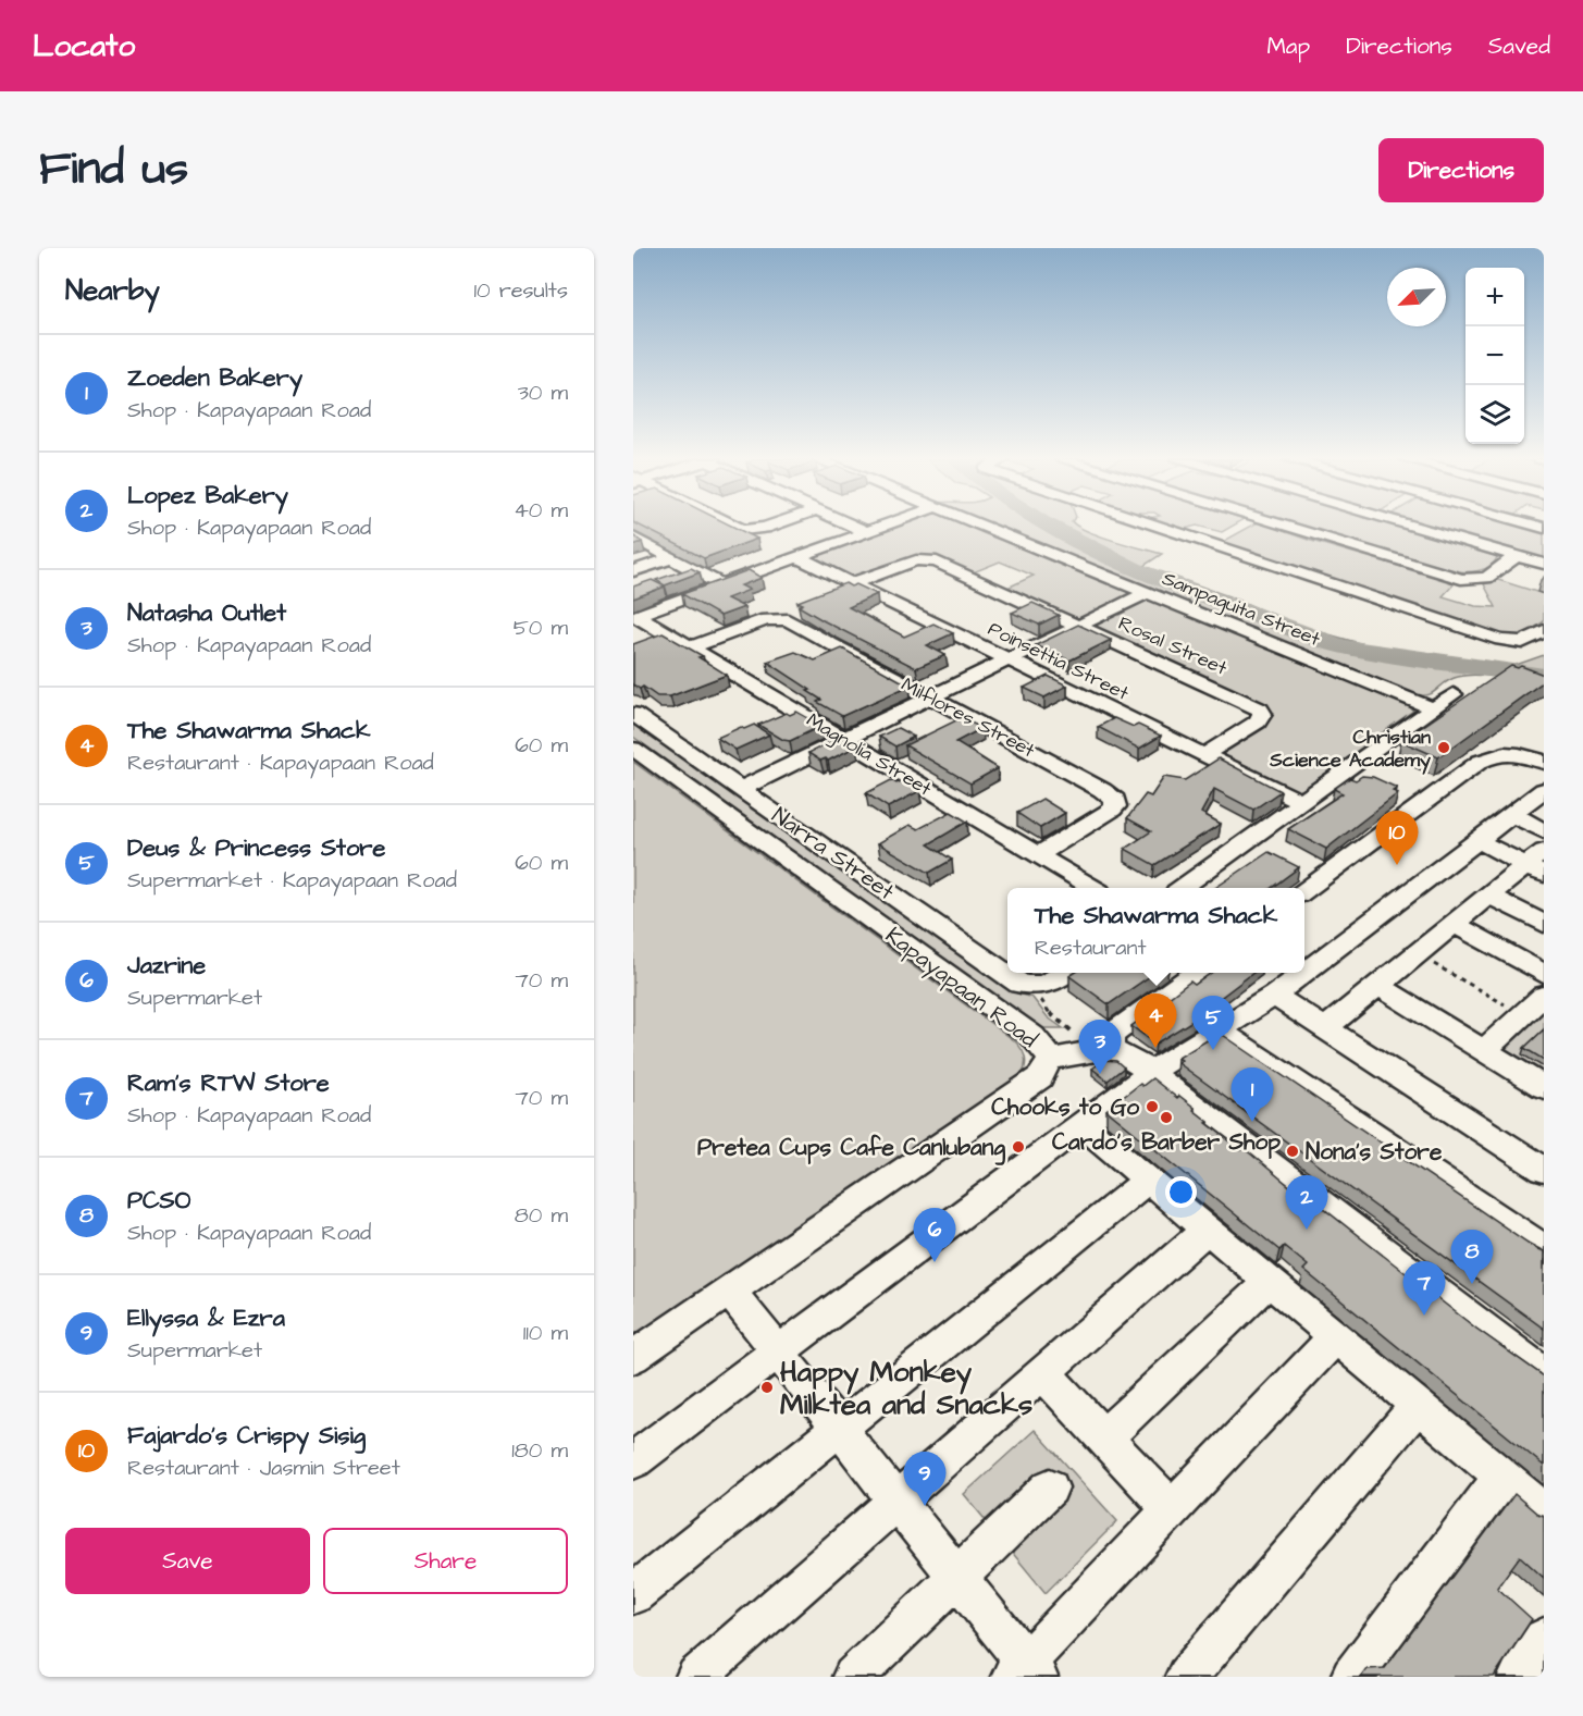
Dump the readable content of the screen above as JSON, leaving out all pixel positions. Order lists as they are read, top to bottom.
{
  "streets": {
    "street": [
      "Sampaguita Street",
      "Rosal Street",
      "Poinsettia Street",
      "Milflores Street",
      "Magnolia Street",
      "Narra Street",
      "Kapayapaan Road"
    ]
  },
  "crossings": [
    ["Rosal Street", "Poinsettia Street"],
    ["Milflores Street", "Magnolia Street"]
  ],
  "places": [
    "Christian Science Academy",
    "Chooks to Go",
    "Cardo's Barber Shop",
    "Pretea Cups Cafe Canlubang",
    "Nona's Store",
    "Happy Monkey Milktea and Snacks"
  ],
  "north": "bottom left",
  "page": {
    "header": "Locato",
    "nav": ["Map", "Directions", "Saved"],
    "title": "Find us",
    "buttons": [
      "Directions",
      ["Save", "Share"]
    ],
    "heading": ["Nearby", "10 results"],
    "map_buttons": ["+", "−"],
    "list": [
      {
        "mark": "1",
        "name": "Zoeden Bakery",
        "note": "Shop · Kapayapaan Road",
        "value": "30 m"
      },
      {
        "mark": "2",
        "name": "Lopez Bakery",
        "note": "Shop · Kapayapaan Road",
        "value": "40 m"
      },
      {
        "mark": "3",
        "name": "Natasha Outlet",
        "note": "Shop · Kapayapaan Road",
        "value": "50 m"
      },
      {
        "mark": "4",
        "name": "The Shawarma Shack",
        "note": "Restaurant · Kapayapaan Road",
        "value": "60 m"
      },
      {
        "mark": "5",
        "name": "Deus & Princess Store",
        "note": "Supermarket · Kapayapaan Road",
        "value": "60 m"
      },
      {
        "mark": "6",
        "name": "Jazrine",
        "note": "Supermarket",
        "value": "70 m"
      },
      {
        "mark": "7",
        "name": "Ram's RTW Store",
        "note": "Shop · Kapayapaan Road",
        "value": "70 m"
      },
      {
        "mark": "8",
        "name": "PCSO",
        "note": "Shop · Kapayapaan Road",
        "value": "80 m"
      },
      {
        "mark": "9",
        "name": "Ellyssa & Ezra",
        "note": "Supermarket",
        "value": "110 m"
      },
      {
        "mark": "10",
        "name": "Fajardo's Crispy Sisig",
        "note": "Restaurant · Jasmin Street",
        "value": "180 m"
      }
    ],
    "pins": [
      "10",
      "4",
      "5",
      "3",
      "1",
      "2",
      "6",
      "8",
      "7",
      "9"
    ],
    "popup": ["The Shawarma Shack", "Restaurant"]
  }
}
